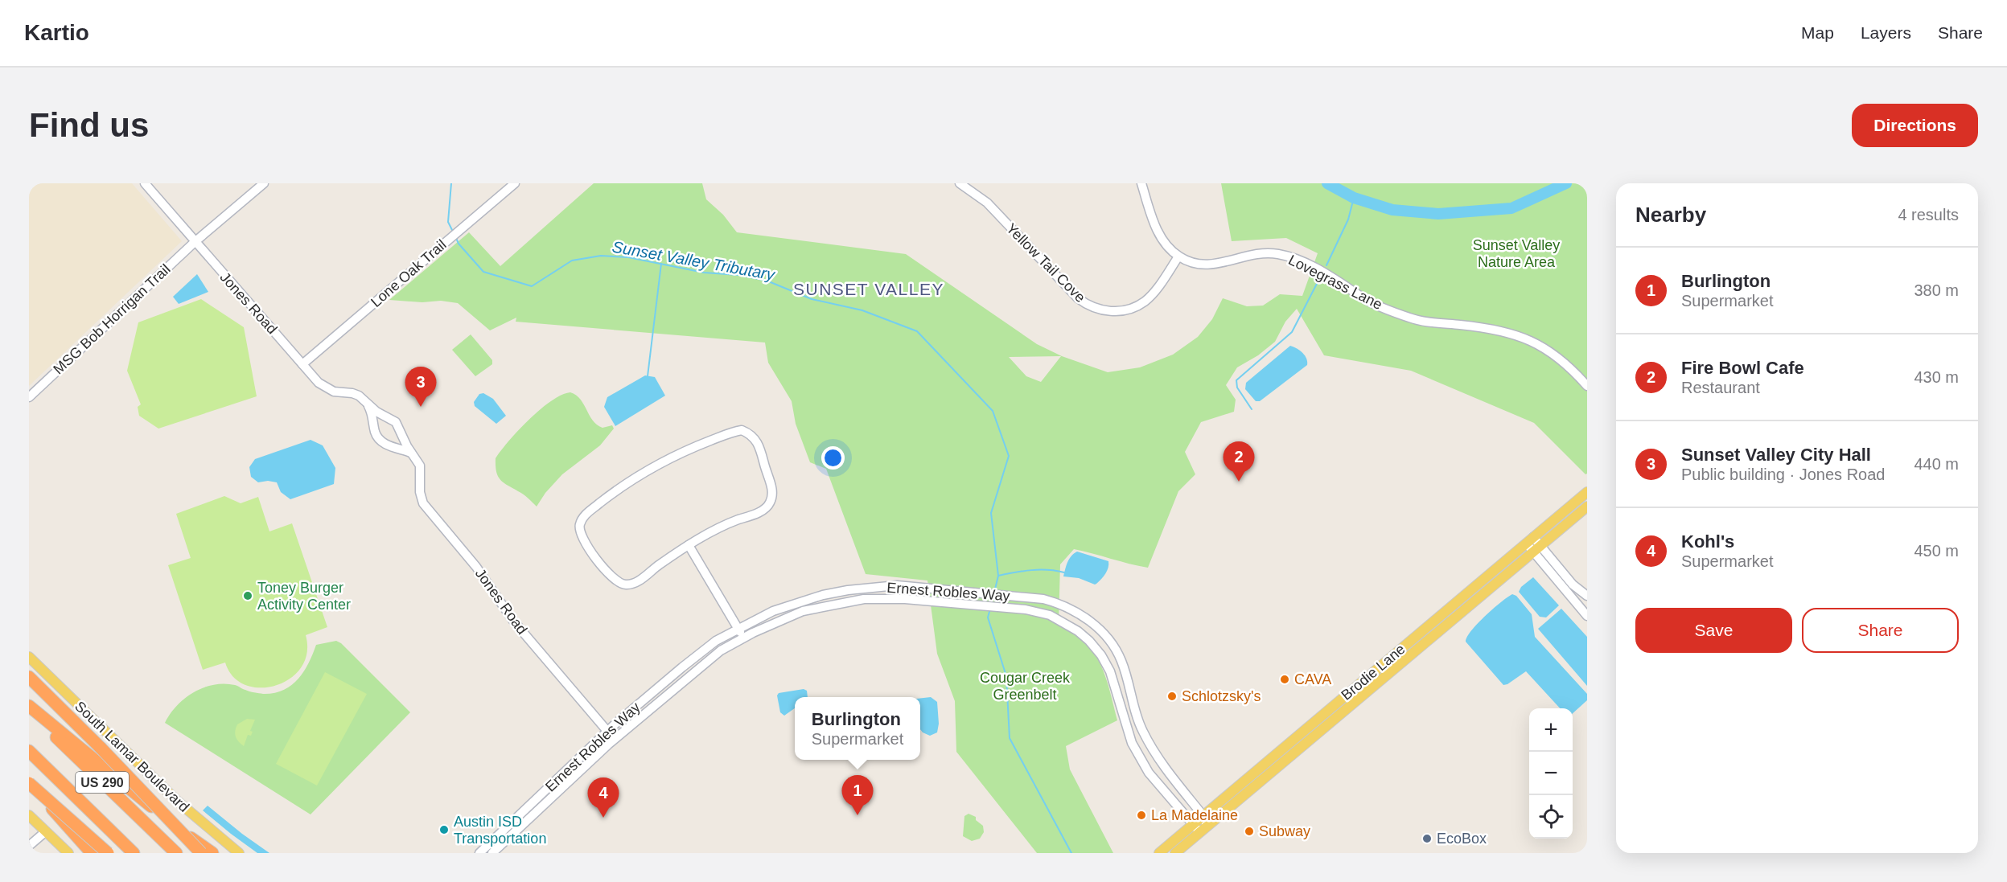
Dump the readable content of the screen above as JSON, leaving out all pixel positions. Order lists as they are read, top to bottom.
{
  "streets": {
    "highway": ["US 290"],
    "main road": ["Brodie Lane", "South Lamar Boulevard"],
    "street": [
      "Yellow Tail Cove",
      "Lone Oak Trail",
      "Lovegrass Lane",
      "Jones Road",
      "MSG Bob Horrigan Trail",
      "Ernest Robles Way"
    ]
  },
  "crossings": [
    ["Yellow Tail Cove", "Lovegrass Lane"],
    ["Lone Oak Trail", "Jones Road"],
    ["Jones Road", "MSG Bob Horrigan Trail"],
    ["Jones Road", "Ernest Robles Way"],
    ["Ernest Robles Way", "Brodie Lane"]
  ],
  "districts": ["SUNSET VALLEY"],
  "water": ["Sunset Valley Tributary"],
  "parks": ["Sunset Valley Nature Area", "Cougar Creek Greenbelt"],
  "places": [
    "Toney Burger Activity Center",
    "CAVA",
    "Schlotzsky's",
    "La Madelaine",
    "Austin ISD Transportation",
    "Subway",
    "EcoBox"
  ],
  "page": {
    "header": "Kartio",
    "nav": ["Map", "Layers", "Share"],
    "buttons": [
      "Directions",
      ["Save", "Share"]
    ],
    "title": "Find us",
    "heading": ["Nearby", "4 results"],
    "list": [
      {
        "mark": "1",
        "name": "Burlington",
        "note": "Supermarket",
        "value": "380 m"
      },
      {
        "mark": "2",
        "name": "Fire Bowl Cafe",
        "note": "Restaurant",
        "value": "430 m"
      },
      {
        "mark": "3",
        "name": "Sunset Valley City Hall",
        "note": "Public building · Jones Road",
        "value": "440 m"
      },
      {
        "mark": "4",
        "name": "Kohl's",
        "note": "Supermarket",
        "value": "450 m"
      }
    ],
    "pins": [
      "3",
      "2",
      "1",
      "4"
    ],
    "popup": ["Burlington", "Supermarket"],
    "map_buttons": ["+", "−"]
  }
}
